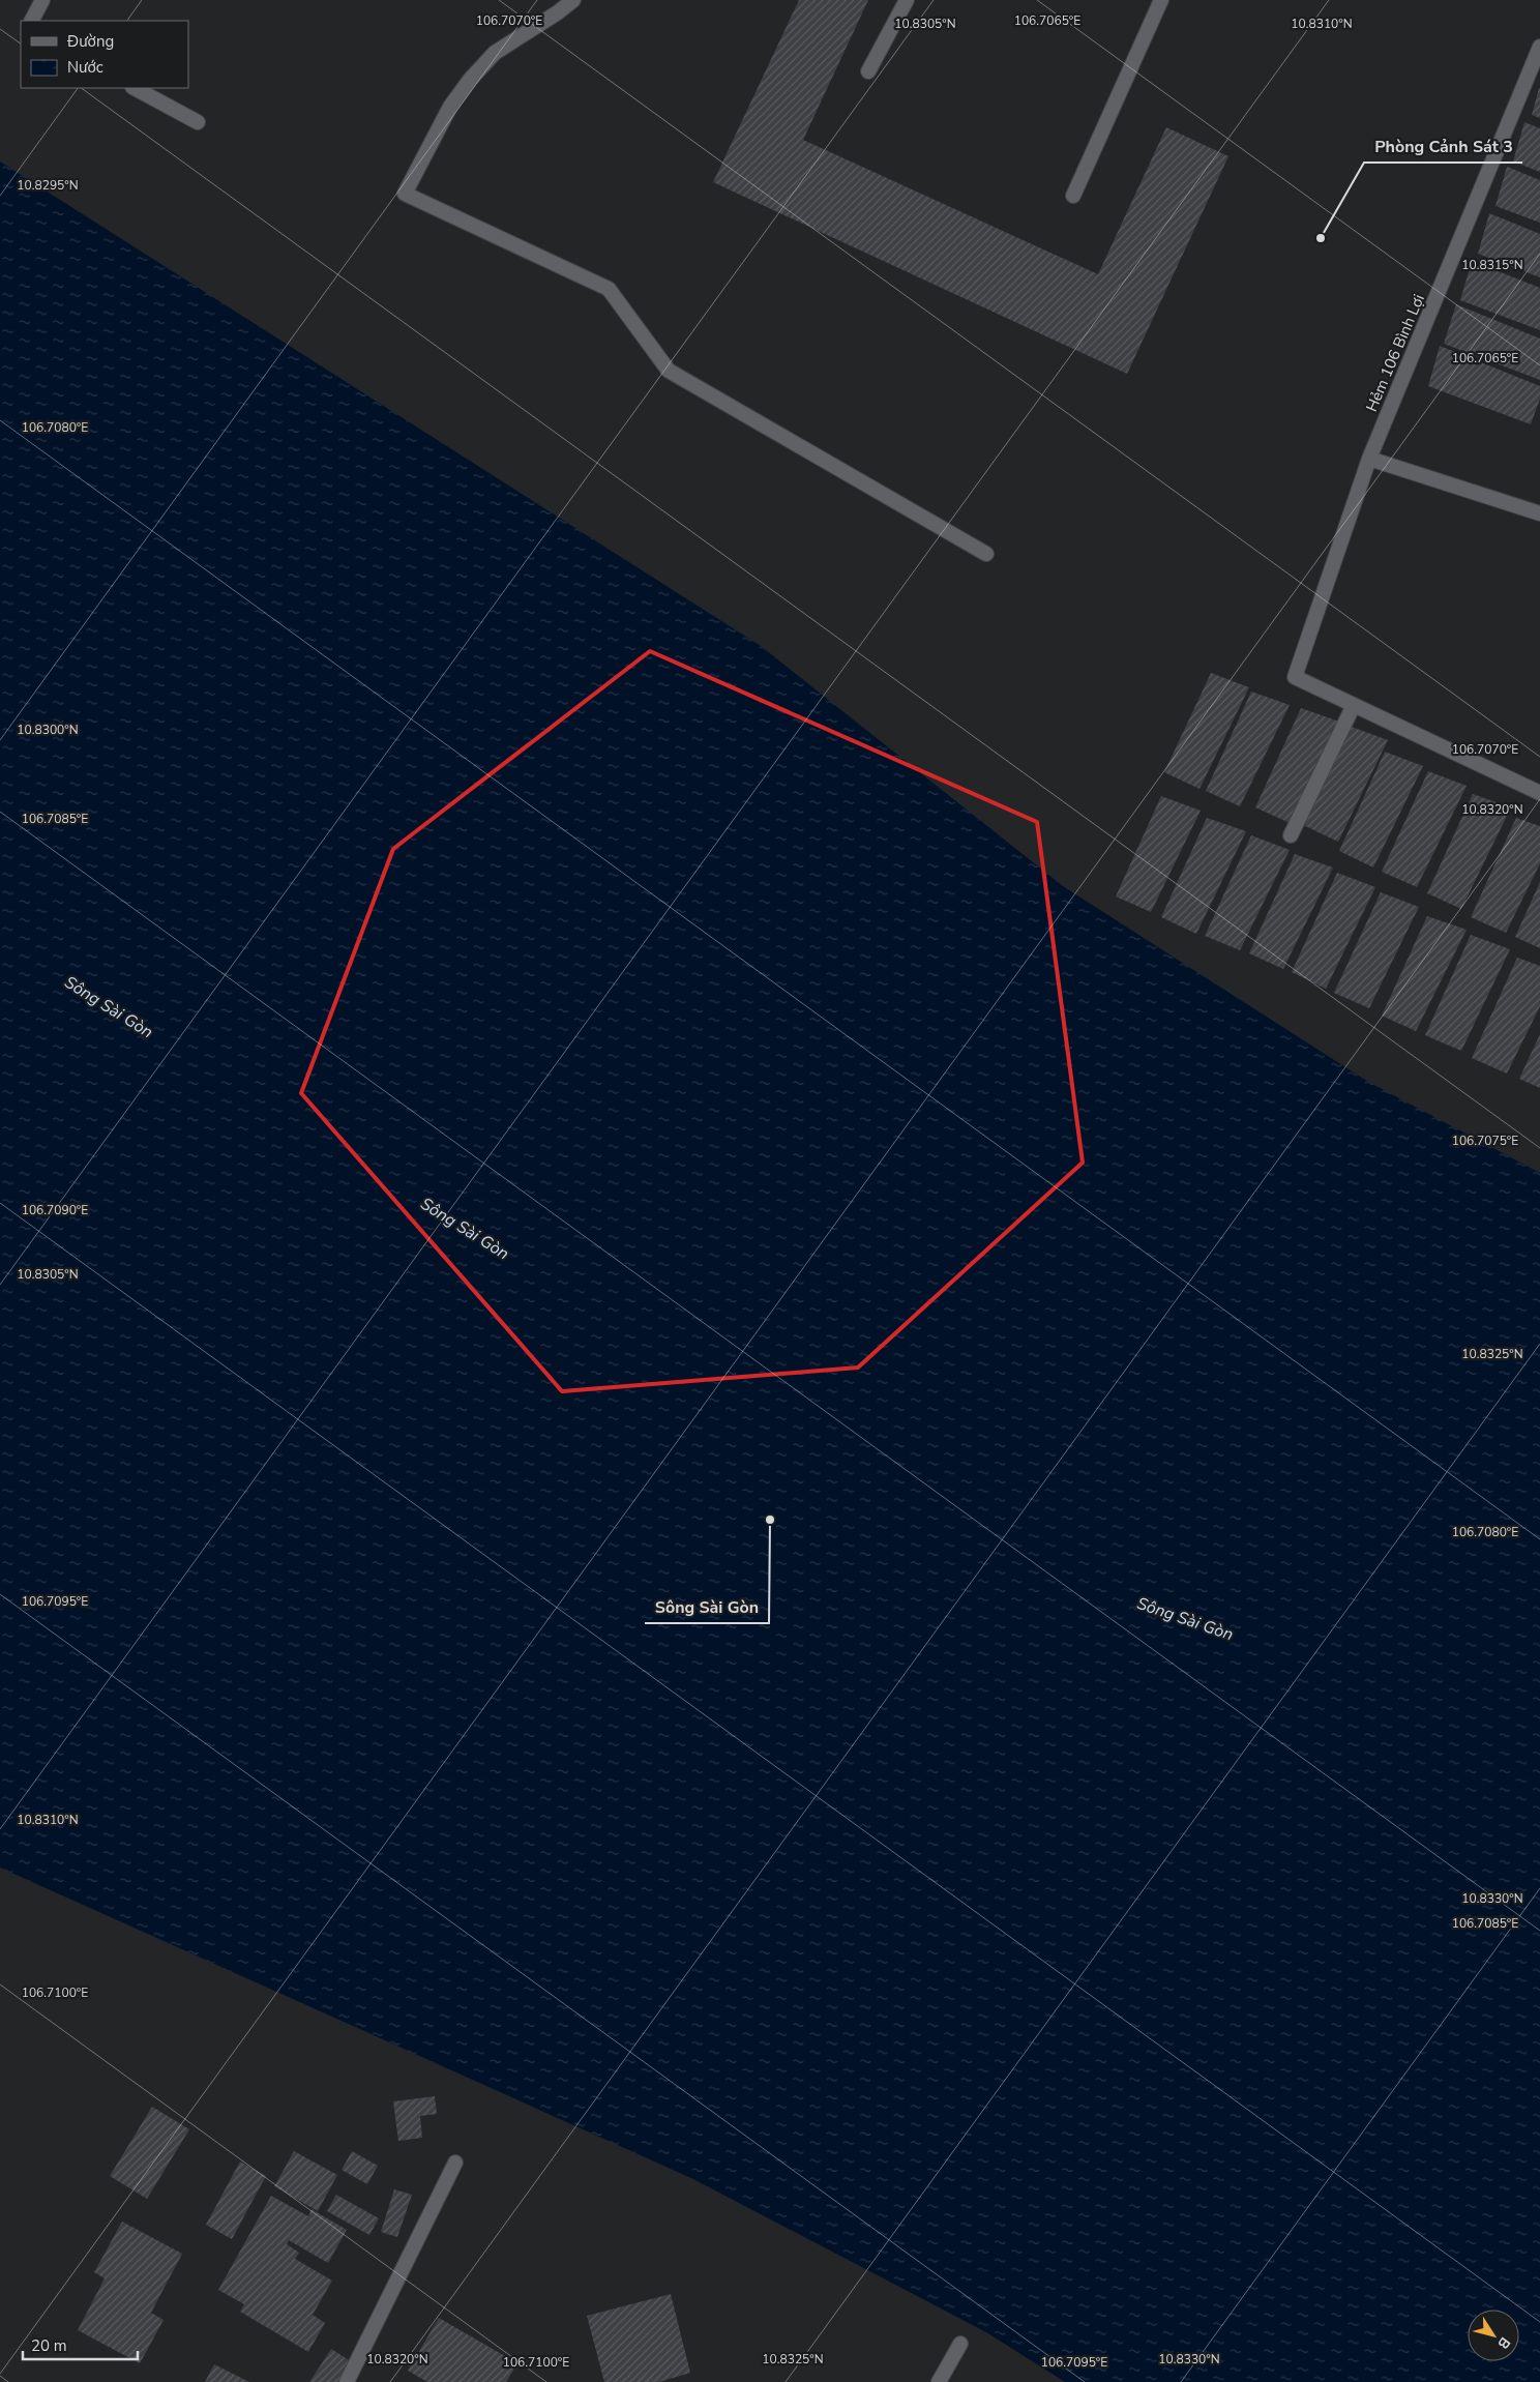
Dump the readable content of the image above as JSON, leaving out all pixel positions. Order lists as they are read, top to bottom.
{
  "streets": {
    "street": ["Hẻm 106 Bình Lợi"]
  },
  "water": ["Sông Sài Gòn"],
  "places": ["Phòng Cảnh Sát 3", "Sông Sài Gòn"],
  "legend": ["Đường", "Nước"],
  "scale_bar": "20 m",
  "north": "bottom right",
  "coordinates": [
    "106.7070°E",
    "106.7065°E",
    "10.8305°N",
    "10.8310°N",
    "10.8295°N",
    "10.8315°N",
    "106.7080°E",
    "10.8300°N",
    "10.8320°N",
    "106.7085°E",
    "106.7075°E",
    "106.7090°E",
    "10.8325°N",
    "106.7095°E",
    "10.8330°N",
    "106.7100°E"
  ]
}
